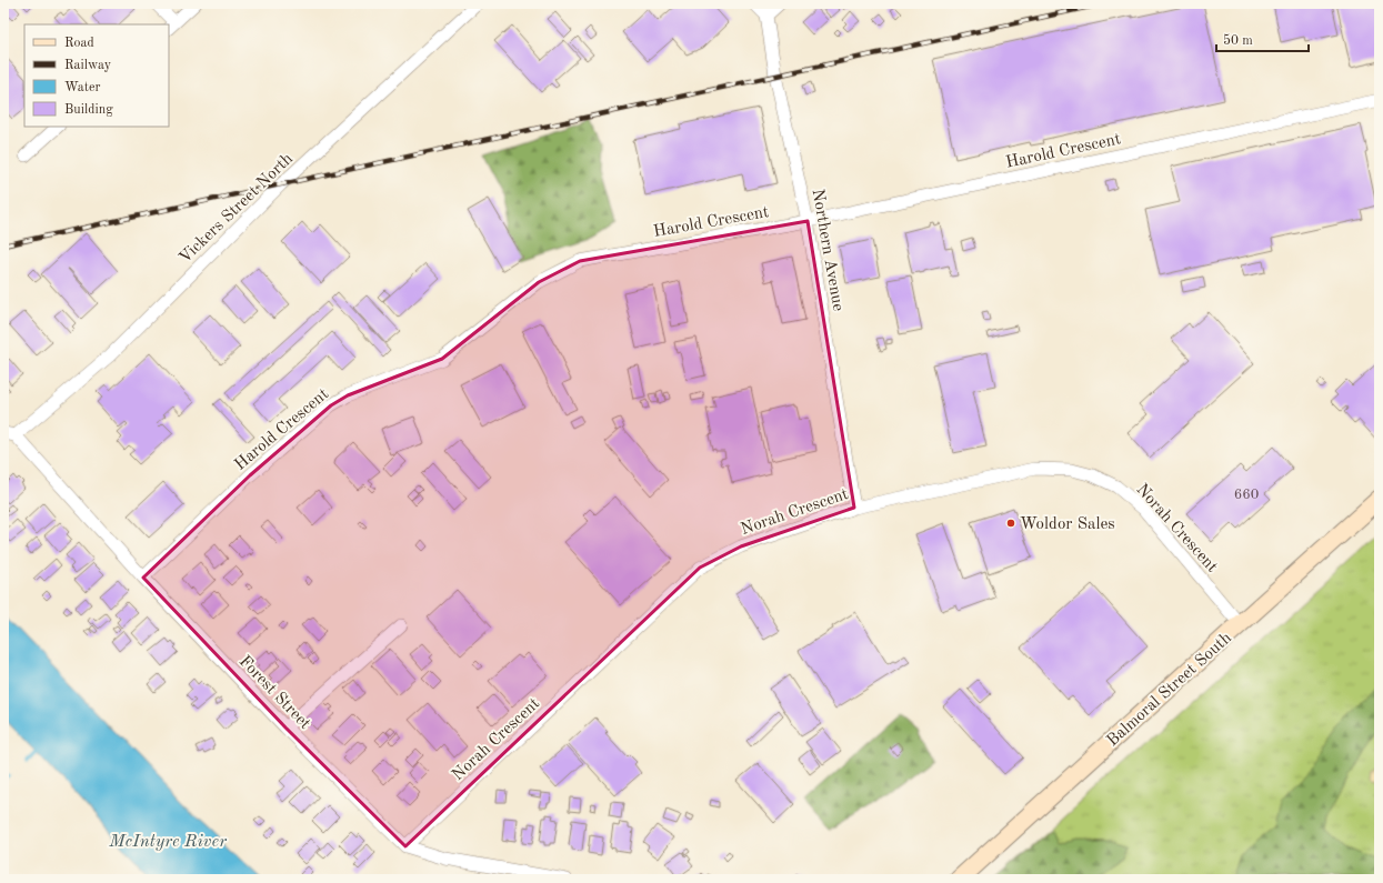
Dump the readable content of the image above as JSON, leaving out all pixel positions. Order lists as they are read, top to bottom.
{
  "streets": {
    "main road": ["Balmoral Street South"],
    "street": [
      "Harold Crescent",
      "Vickers Street North",
      "Northern Avenue",
      "Norah Crescent",
      "Forest Street"
    ]
  },
  "crossings": [
    ["Harold Crescent", "Northern Avenue"],
    ["Harold Crescent", "Forest Street"],
    ["Vickers Street North", "Forest Street"],
    ["Northern Avenue", "Norah Crescent"],
    ["Norah Crescent", "Balmoral Street South"],
    ["Norah Crescent", "Forest Street"]
  ],
  "water": ["McIntyre River"],
  "places": ["Woldor Sales"],
  "house_numbers": ["660"],
  "legend": [
    "Road",
    "Railway",
    "Water",
    "Building"
  ],
  "scale_bar": "50 m"
}
